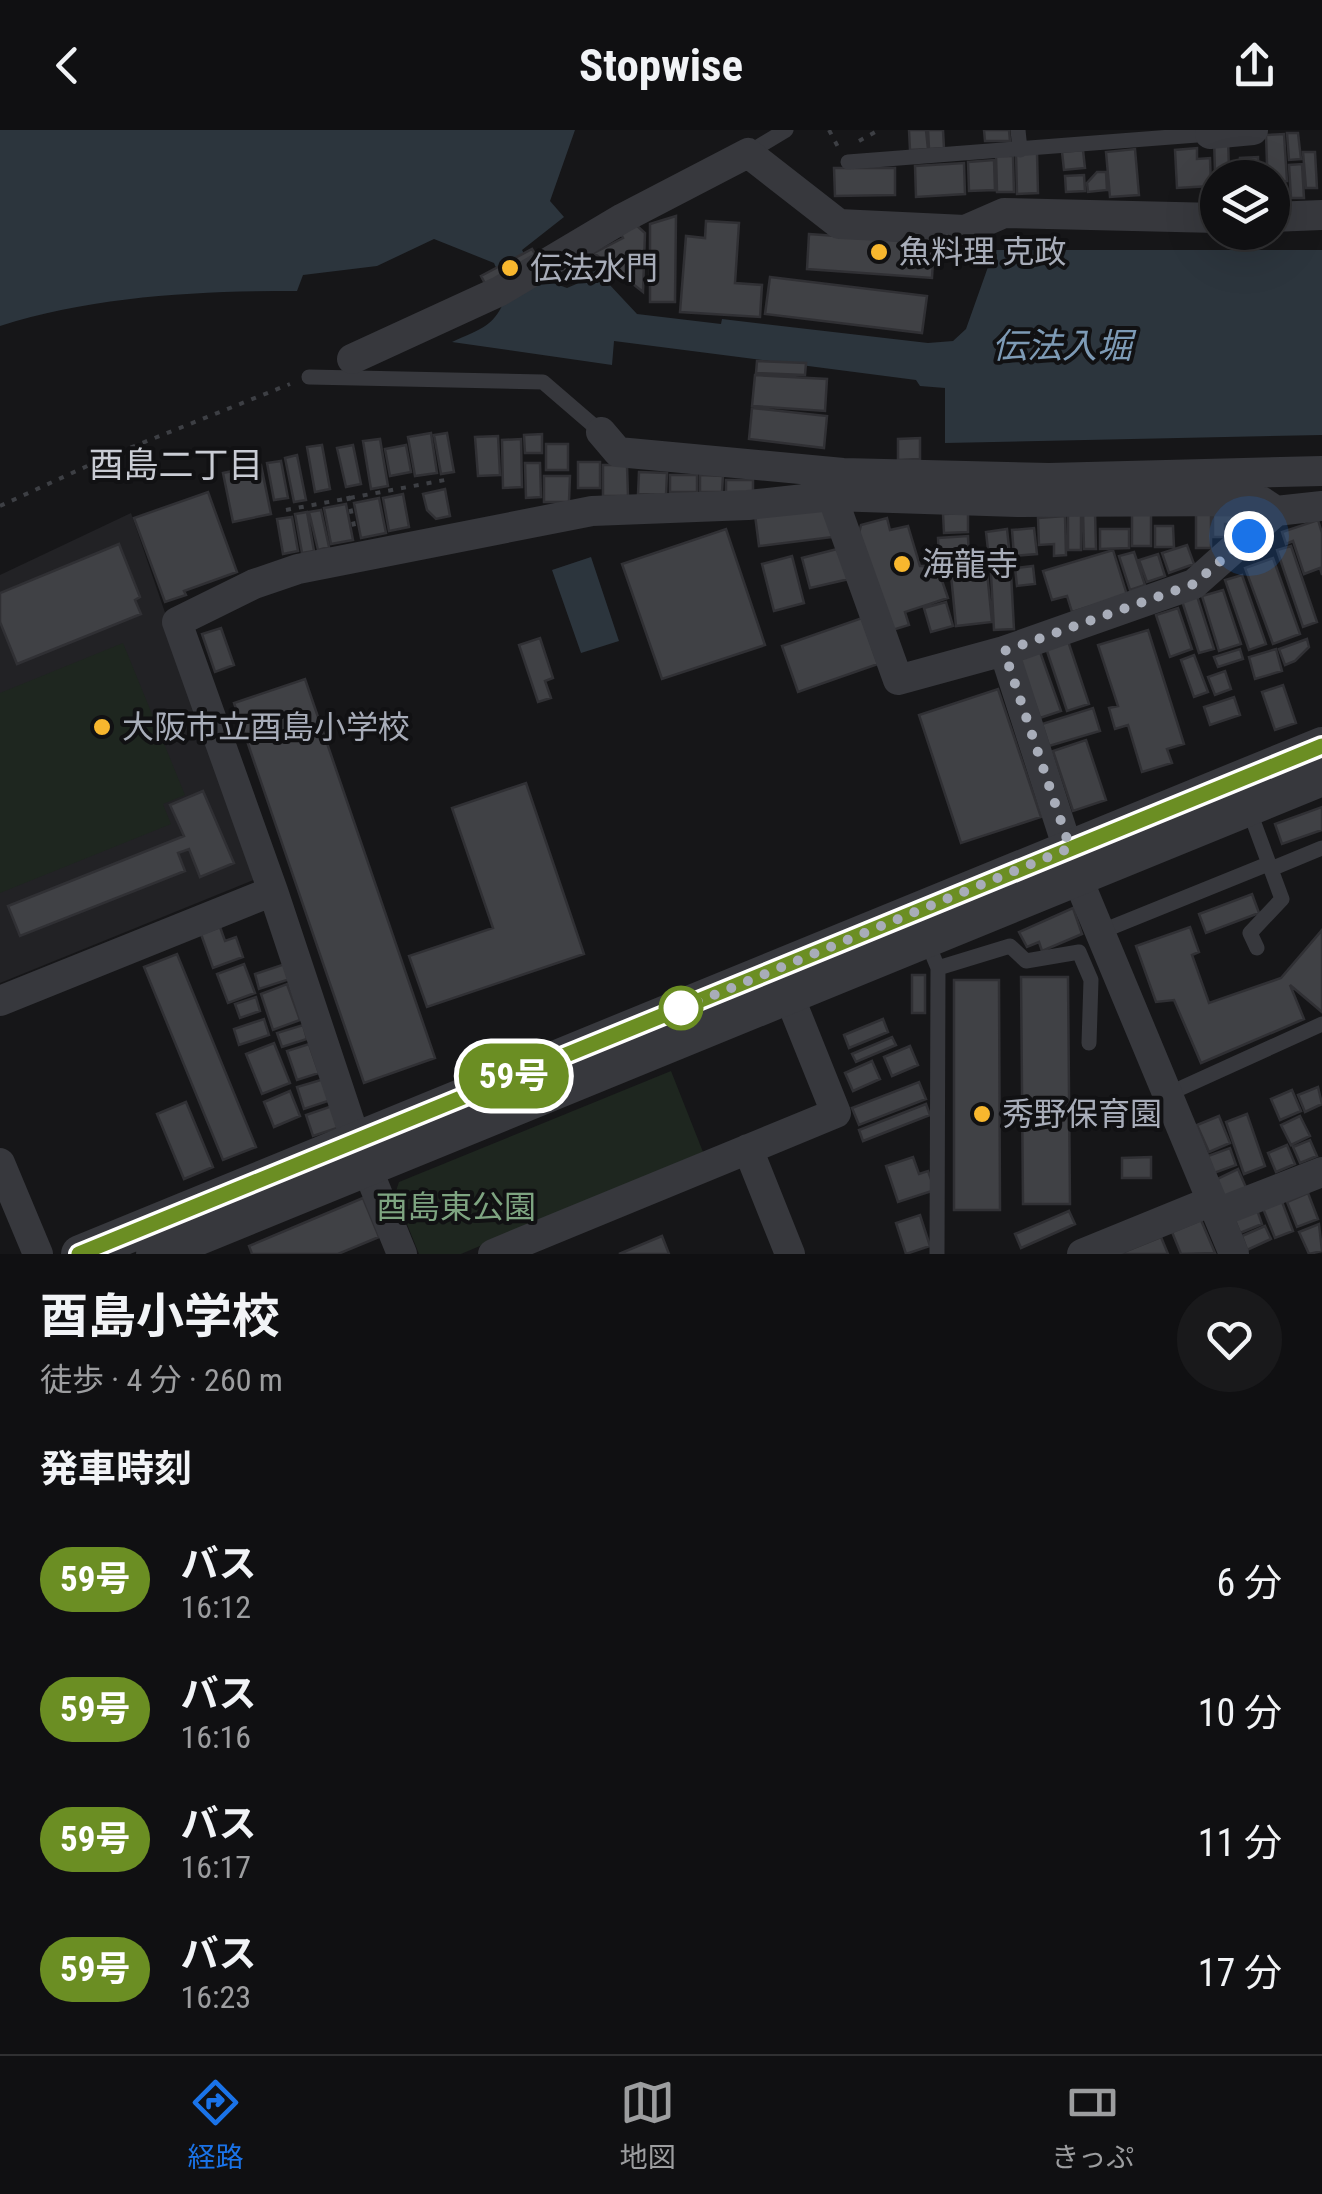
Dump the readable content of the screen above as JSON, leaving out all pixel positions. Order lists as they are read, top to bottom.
{
  "districts": ["酉島二丁目"],
  "water": ["伝法入堀"],
  "parks": ["酉島東公園"],
  "places": [
    "魚料理 克政",
    "伝法水門",
    "海龍寺",
    "大阪市立酉島小学校",
    "秀野保育園"
  ],
  "lines": ["bus line 59号"],
  "page": {
    "header": "Stopwise",
    "on_map": "59号",
    "heading": [
      ["酉島小学校", "徒歩 · 4 分 · 260 m"],
      "発車時刻"
    ],
    "list": [
      {
        "mark": "59号",
        "name": "バス",
        "note": "16:12",
        "value": "6 分"
      },
      {
        "mark": "59号",
        "name": "バス",
        "note": "16:16",
        "value": "10 分"
      },
      {
        "mark": "59号",
        "name": "バス",
        "note": "16:17",
        "value": "11 分"
      },
      {
        "mark": "59号",
        "name": "バス",
        "note": "16:23",
        "value": "17 分"
      }
    ],
    "tabs": ["経路", "地図", "きっぷ"]
  }
}
